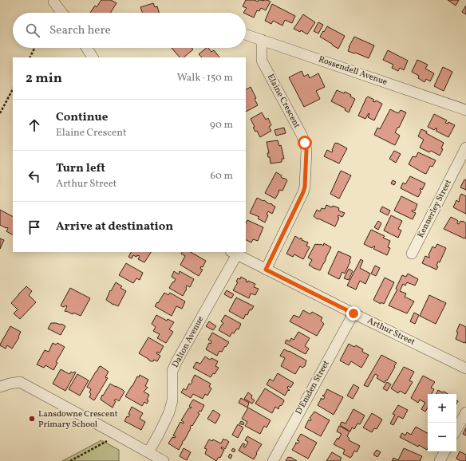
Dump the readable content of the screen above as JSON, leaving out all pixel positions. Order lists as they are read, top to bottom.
{
  "streets": {
    "street": [
      "Rossendell Avenue",
      "Elaine Crescent",
      "Kennerley Street",
      "Arthur Street",
      "Dalton Avenue",
      "D'Emden Street"
    ]
  },
  "crossings": [
    ["Rossendell Avenue", "Elaine Crescent"],
    ["Elaine Crescent", "Arthur Street"],
    ["Arthur Street", "Dalton Avenue"],
    ["Arthur Street", "D'Emden Street"]
  ],
  "places": ["Lansdowne Crescent Primary School"],
  "page": {
    "search": "Search here",
    "heading": ["2 min", "Walk · 150 m"],
    "list": [
      ["Continue", "Elaine Crescent", "90 m"],
      ["Turn left", "Arthur Street", "60 m"],
      "Arrive at destination"
    ],
    "map_buttons": ["+", "−"]
  }
}
